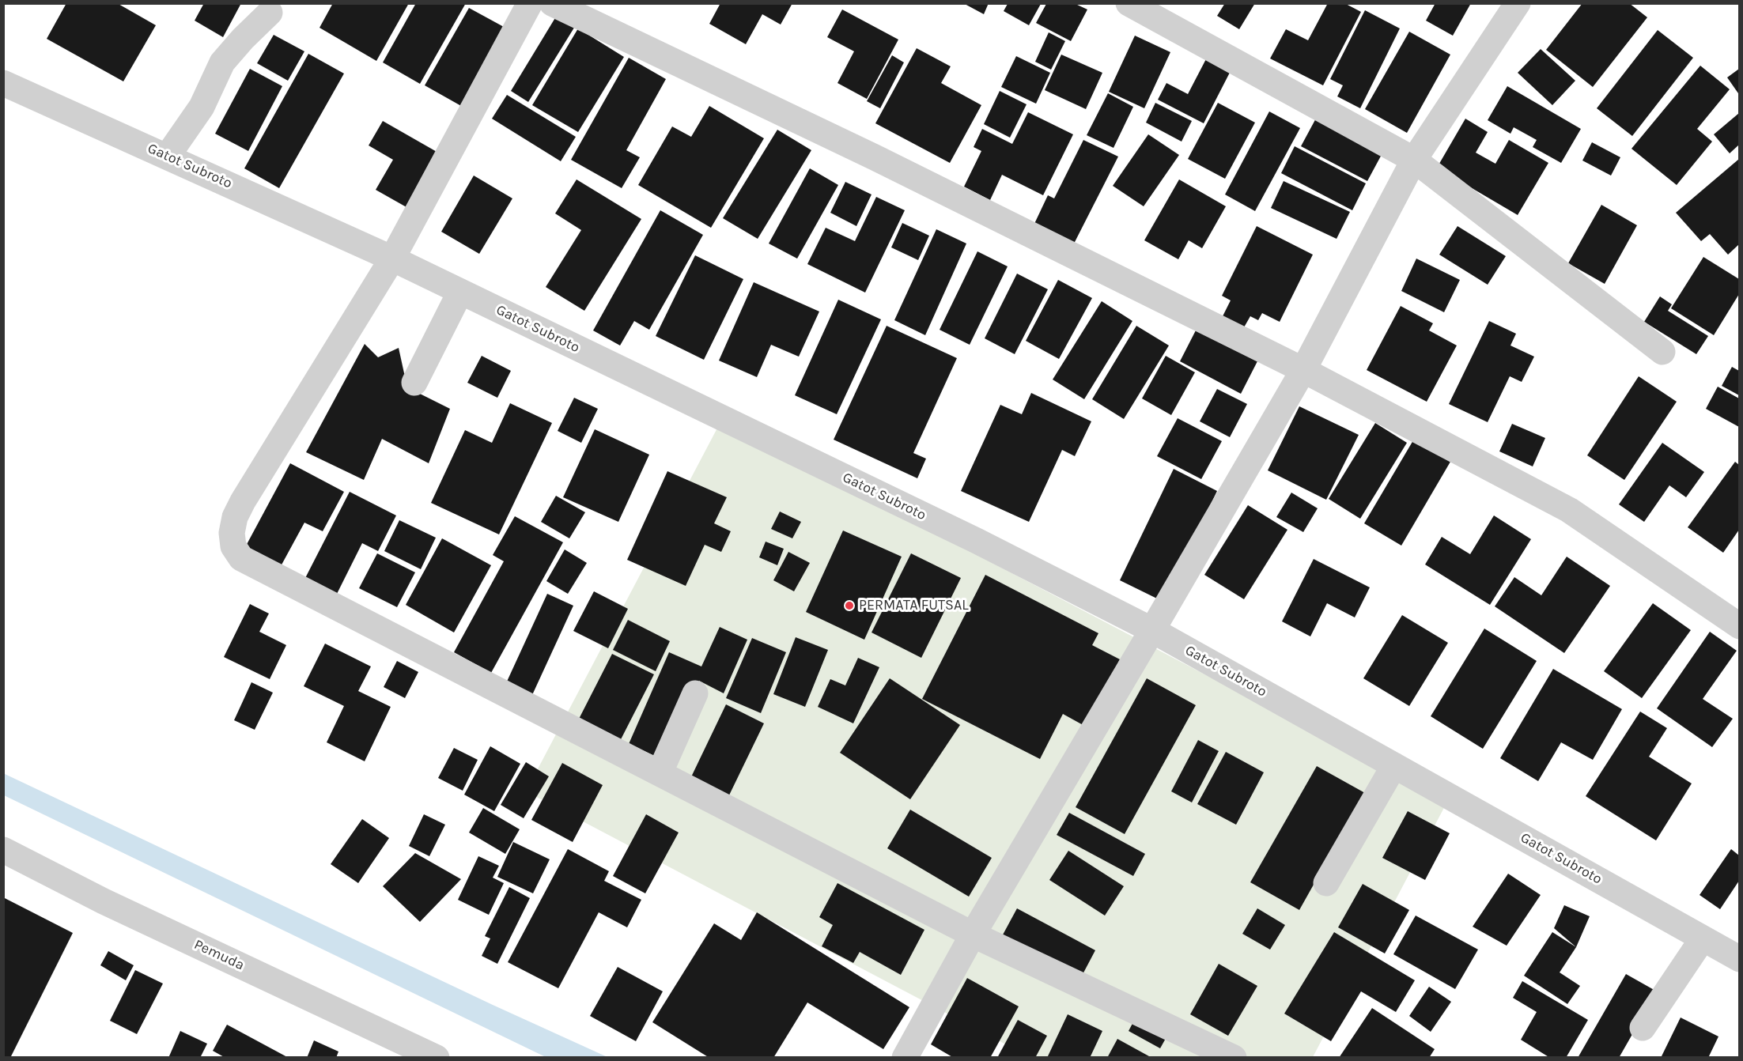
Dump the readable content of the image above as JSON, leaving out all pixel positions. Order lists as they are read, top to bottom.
{
  "streets": {
    "street": ["Gatot Subroto", "Pemuda"]
  },
  "places": ["PERMATA FUTSAL"]
}
